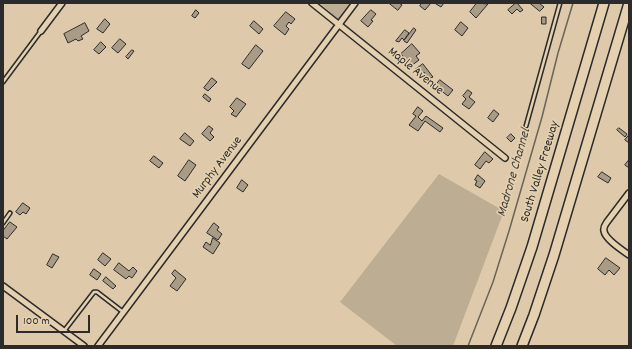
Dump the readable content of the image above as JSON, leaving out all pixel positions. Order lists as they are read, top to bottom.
{
  "streets": {
    "highway": ["South Valley Freeway"],
    "street": ["Maple Avenue", "Murphy Avenue"]
  },
  "crossings": [
    ["Maple Avenue", "Murphy Avenue"]
  ],
  "water": ["Madrone Channel"],
  "scale_bar": "100 m"
}
